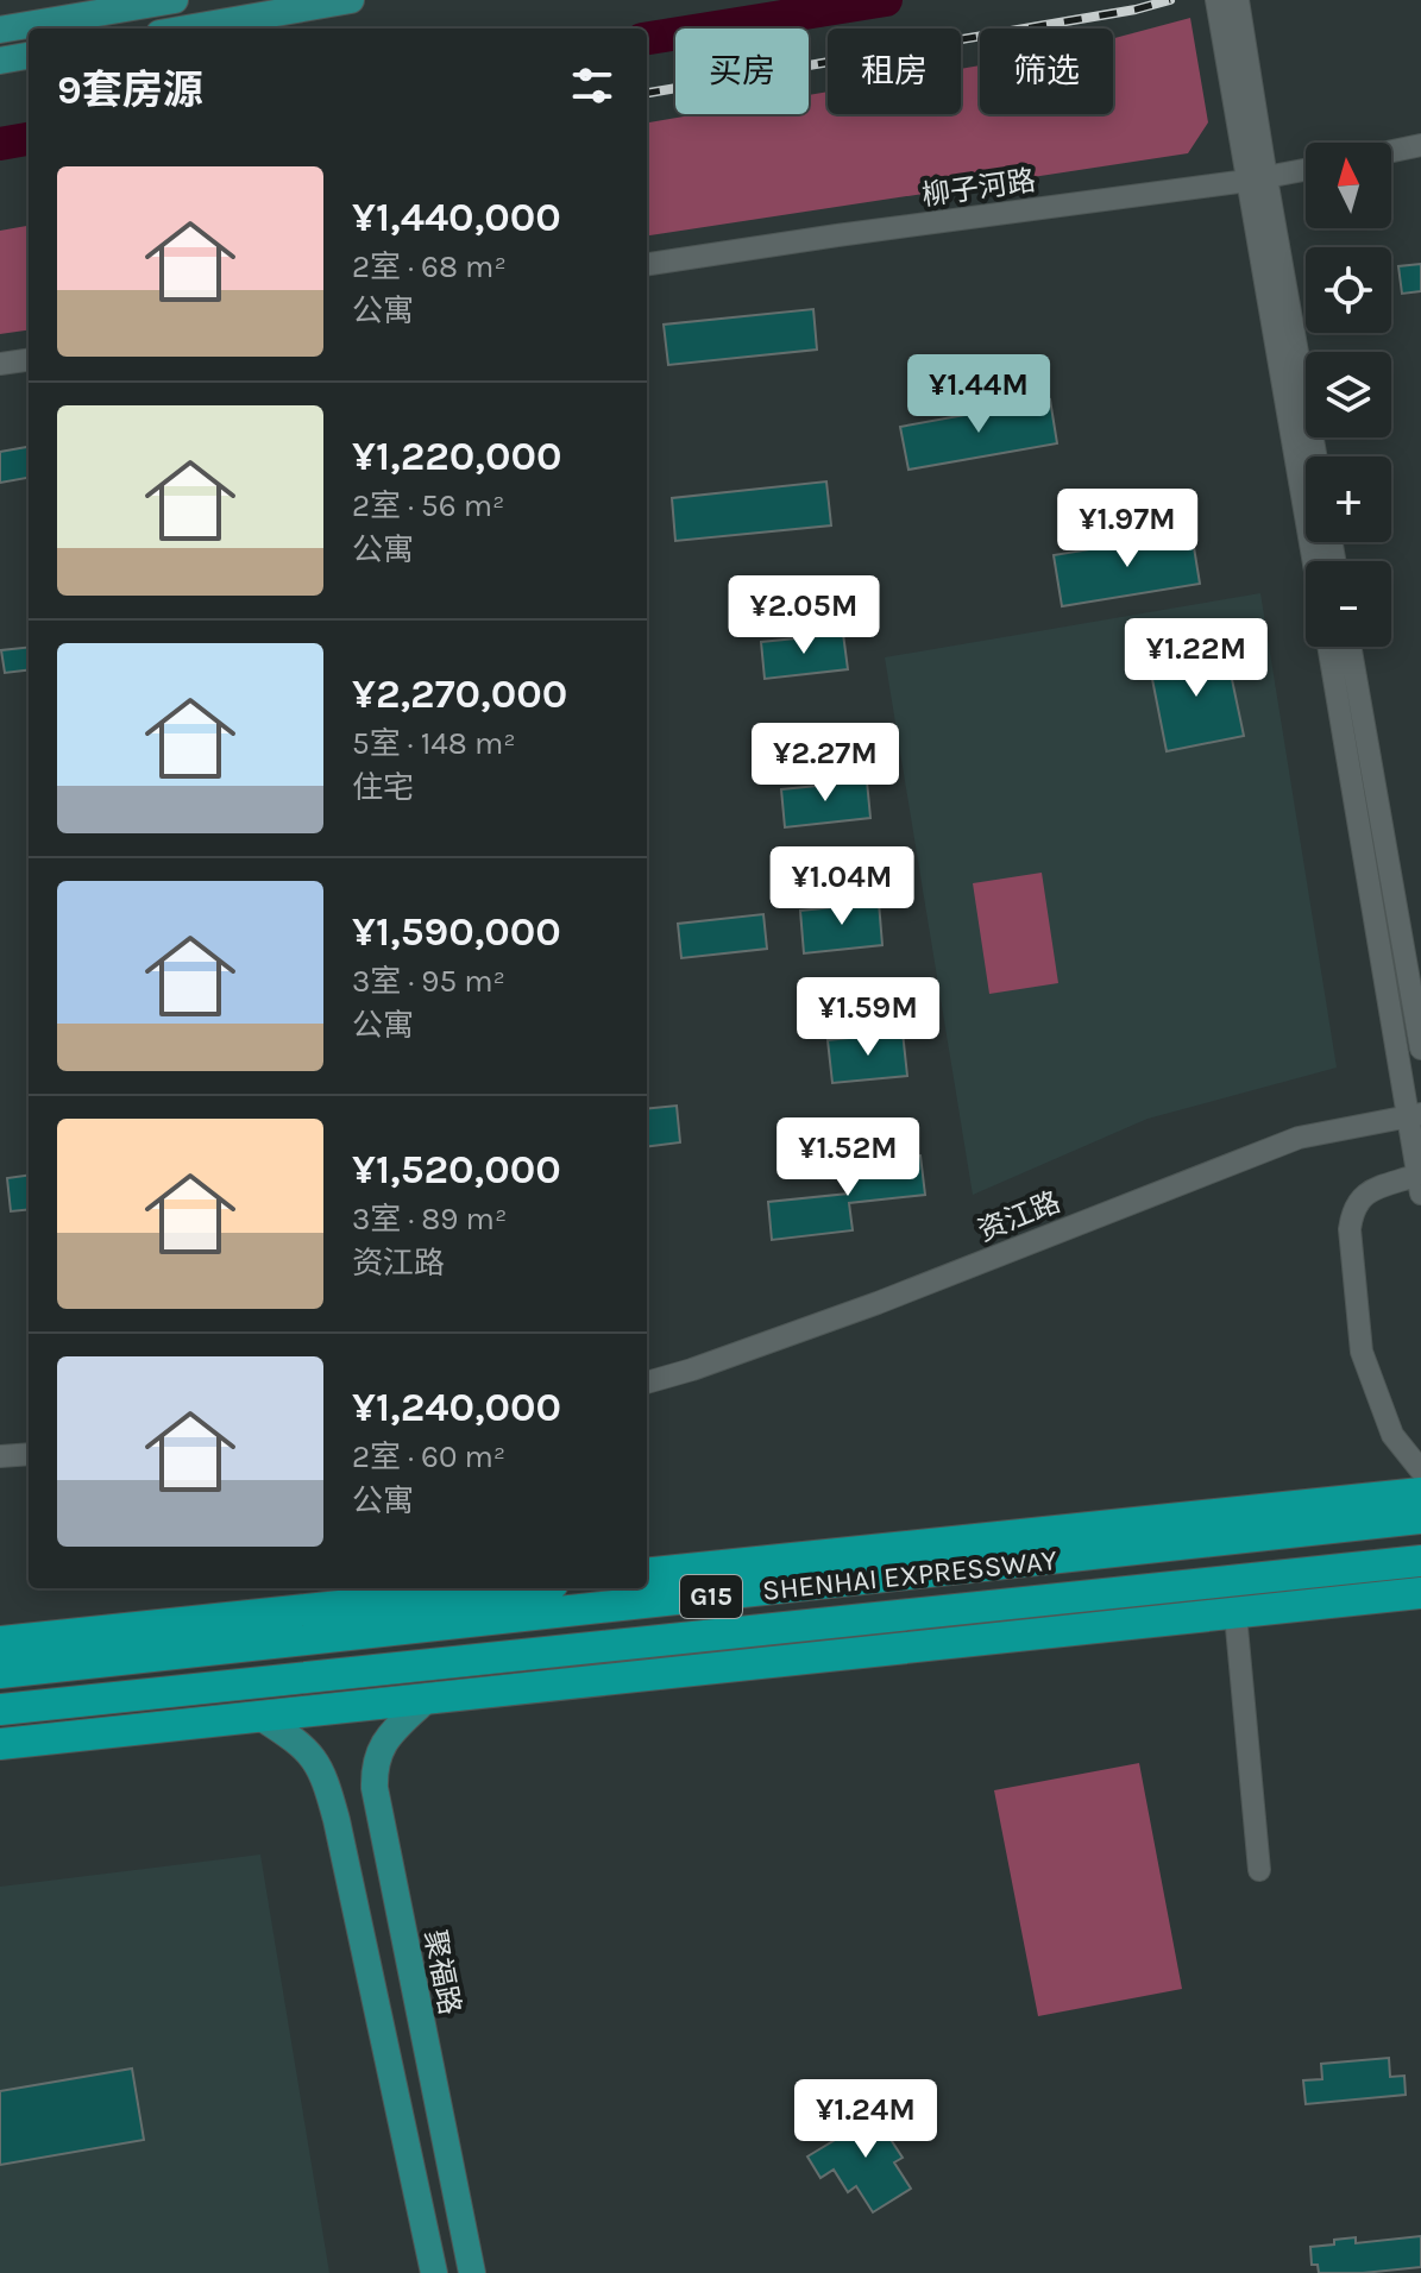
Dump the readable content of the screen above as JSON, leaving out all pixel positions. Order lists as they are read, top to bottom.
{
  "streets": {
    "highway": ["SHENHAI EXPRESSWAY", "G15"],
    "main road": ["聚福路"],
    "street": ["柳子河路", "资江路"]
  },
  "north": "top",
  "page": {
    "chip": ["买房", "租房", "筛选"],
    "heading": "9套房源",
    "map_buttons": ["+", "−"],
    "list": [
      {
        "name": "¥1,440,000",
        "note": "2室 · 68 m² · 公寓"
      },
      {
        "name": "¥1,220,000",
        "note": "2室 · 56 m² · 公寓"
      },
      {
        "name": "¥2,270,000",
        "note": "5室 · 148 m² · 住宅"
      },
      {
        "name": "¥1,590,000",
        "note": "3室 · 95 m² · 公寓"
      },
      {
        "name": "¥1,520,000",
        "note": "3室 · 89 m² · 资江路"
      },
      {
        "name": "¥1,240,000",
        "note": "2室 · 60 m² · 公寓"
      }
    ],
    "price": [
      "¥1.44M",
      "¥1.97M",
      "¥2.05M",
      "¥1.22M",
      "¥2.27M",
      "¥1.04M",
      "¥1.59M",
      "¥1.52M",
      "¥1.24M"
    ]
  }
}
